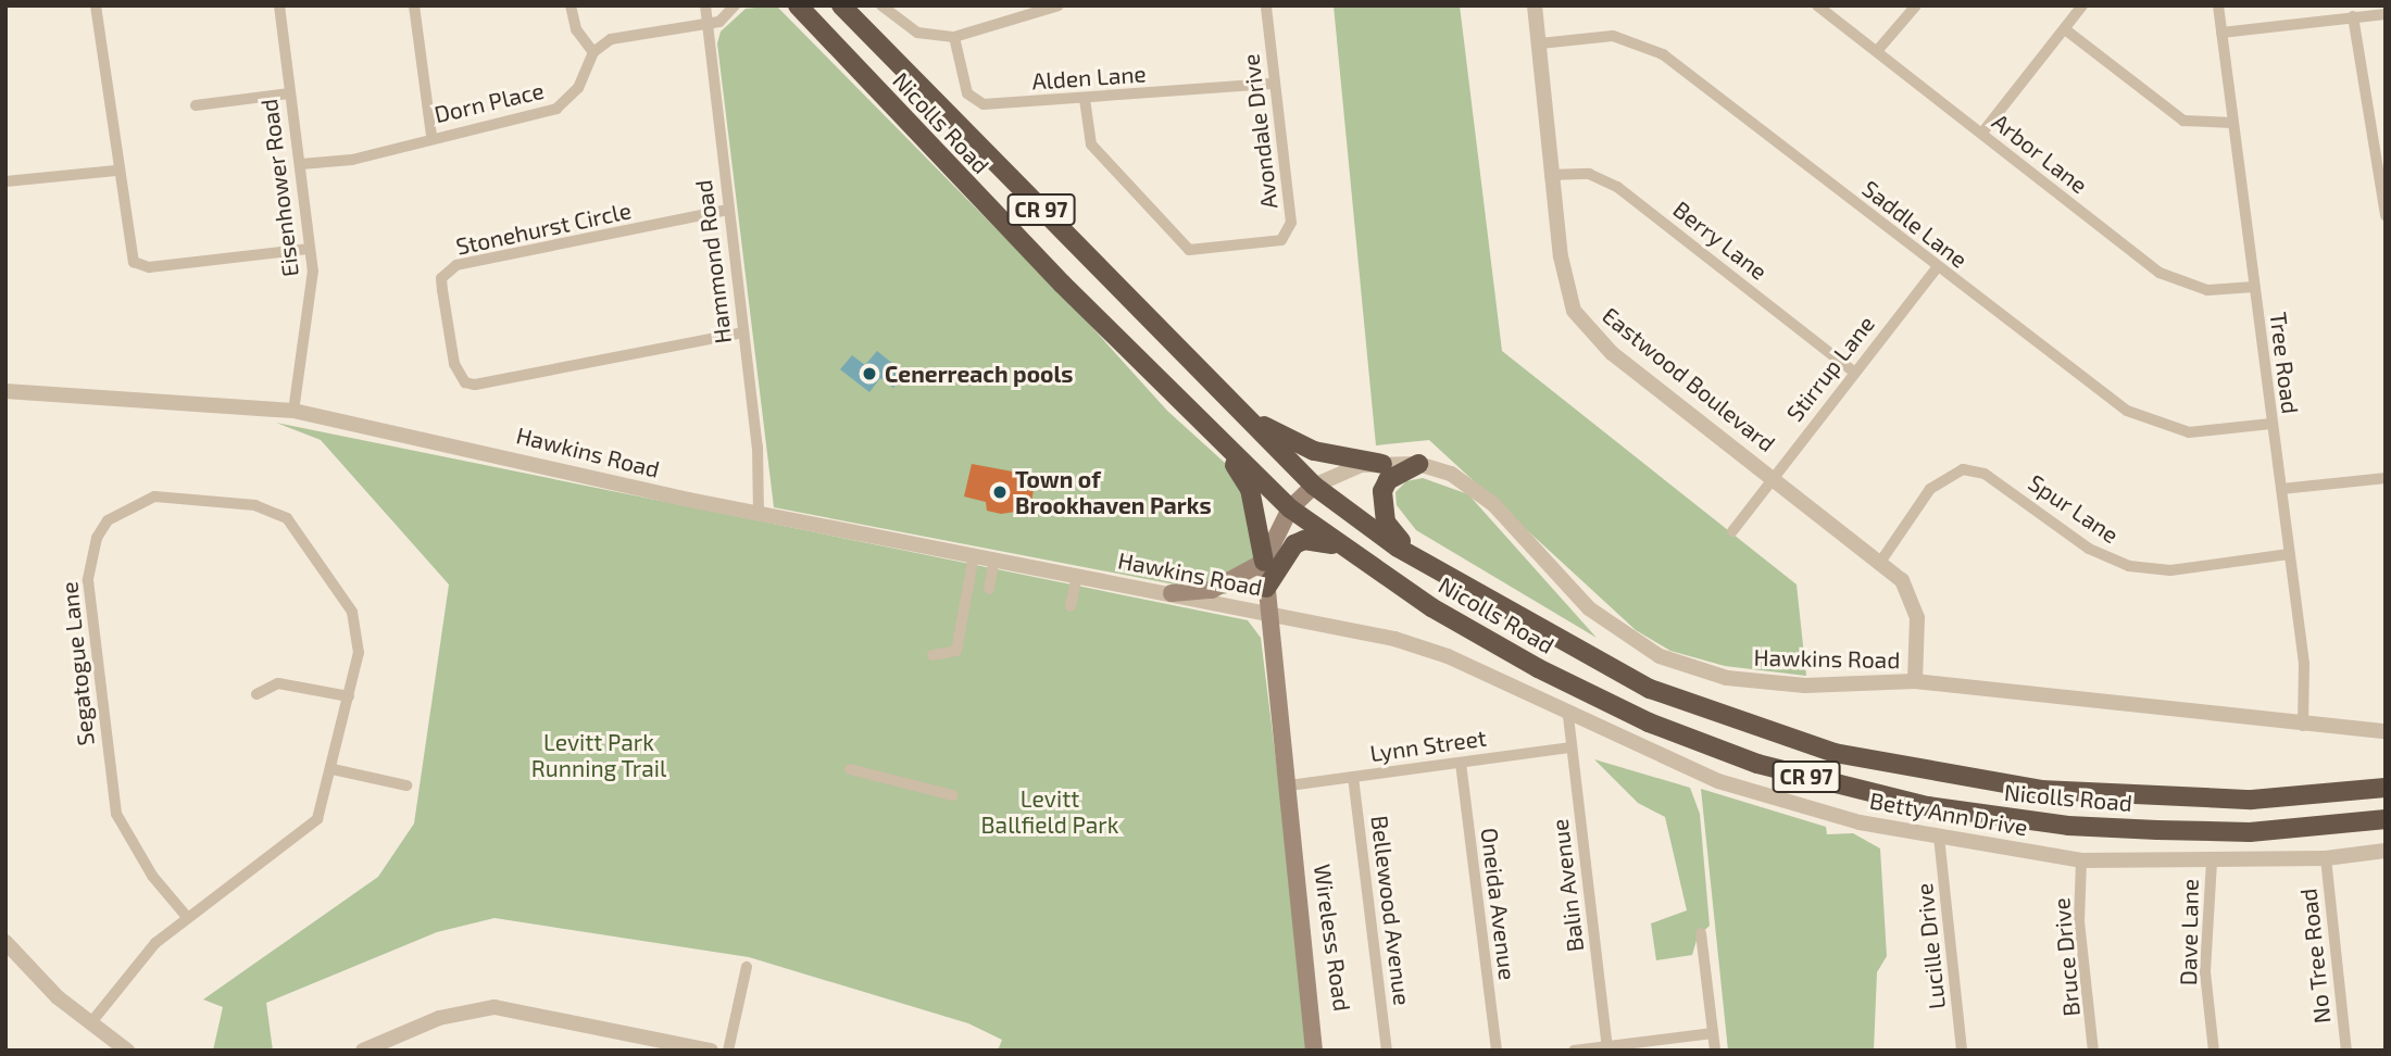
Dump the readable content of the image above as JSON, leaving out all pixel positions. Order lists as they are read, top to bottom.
{
  "streets": {
    "highway": ["Nicolls Road", "CR 97"],
    "main road": ["Hawkins Road", "Wireless Road"],
    "street": [
      "Alden Lane",
      "Dorn Place",
      "Avondale Drive",
      "Arbor Lane",
      "Eisenhower Road",
      "Saddle Lane",
      "Stonehurst Circle",
      "Berry Lane",
      "Hammond Road",
      "Tree Road",
      "Stirrup Lane",
      "Eastwood Boulevard",
      "Spur Lane",
      "Segatogue Lane",
      "Lynn Street",
      "Betty Ann Drive",
      "Balin Avenue",
      "Oneida Avenue",
      "Bellewood Avenue",
      "Dave Lane",
      "Lucille Drive",
      "No Tree Road",
      "Bruce Drive"
    ]
  },
  "crossings": [
    ["Alden Lane", "Avondale Drive"],
    ["Dorn Place", "Eisenhower Road"],
    ["Nicolls Road", "Hawkins Road"],
    ["Arbor Lane", "Tree Road"],
    ["Eisenhower Road", "Hawkins Road"],
    ["Saddle Lane", "Tree Road"],
    ["Saddle Lane", "Stirrup Lane"],
    ["Saddle Lane", "Eastwood Boulevard"],
    ["Stonehurst Circle", "Hammond Road"],
    ["Berry Lane", "Stirrup Lane"],
    ["Berry Lane", "Eastwood Boulevard"],
    ["Hammond Road", "Hawkins Road"],
    ["Tree Road", "Hawkins Road"],
    ["Tree Road", "Spur Lane"],
    ["Stirrup Lane", "Eastwood Boulevard"],
    ["Eastwood Boulevard", "Hawkins Road"],
    ["Eastwood Boulevard", "Spur Lane"],
    ["Hawkins Road", "Betty Ann Drive"],
    ["Hawkins Road", "Wireless Road"],
    ["Lynn Street", "Balin Avenue"],
    ["Lynn Street", "Oneida Avenue"],
    ["Lynn Street", "Bellewood Avenue"],
    ["Lynn Street", "Wireless Road"],
    ["Betty Ann Drive", "Balin Avenue"],
    ["Betty Ann Drive", "Dave Lane"],
    ["Betty Ann Drive", "Wireless Road"],
    ["Betty Ann Drive", "Lucille Drive"],
    ["Betty Ann Drive", "No Tree Road"],
    ["Betty Ann Drive", "Bruce Drive"]
  ],
  "parks": ["Levitt Park Running Trail", "Levitt Ballfield Park"],
  "places": ["Cenerreach pools", "Town of Brookhaven Parks"]
}
